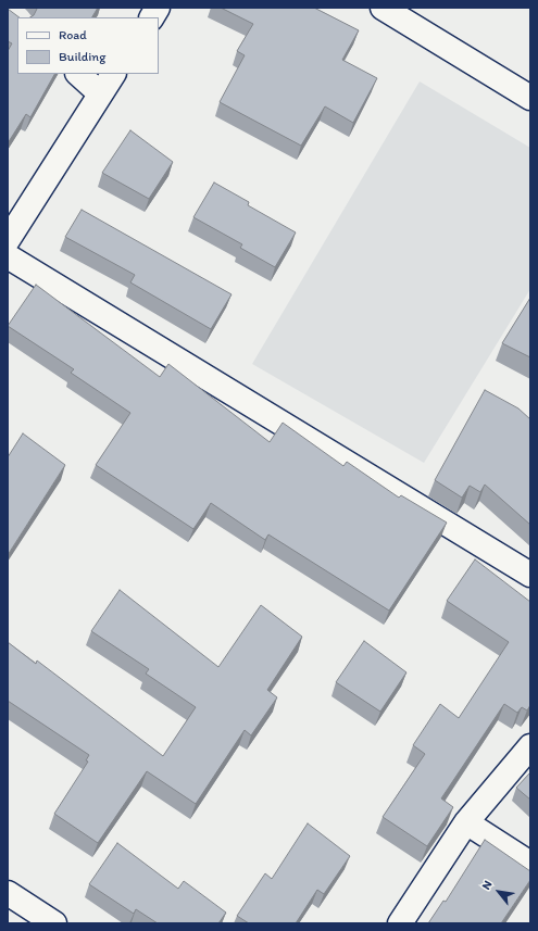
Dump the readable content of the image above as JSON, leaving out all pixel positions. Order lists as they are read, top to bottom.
{
  "legend": ["Road", "Building"],
  "north": "top left"
}
